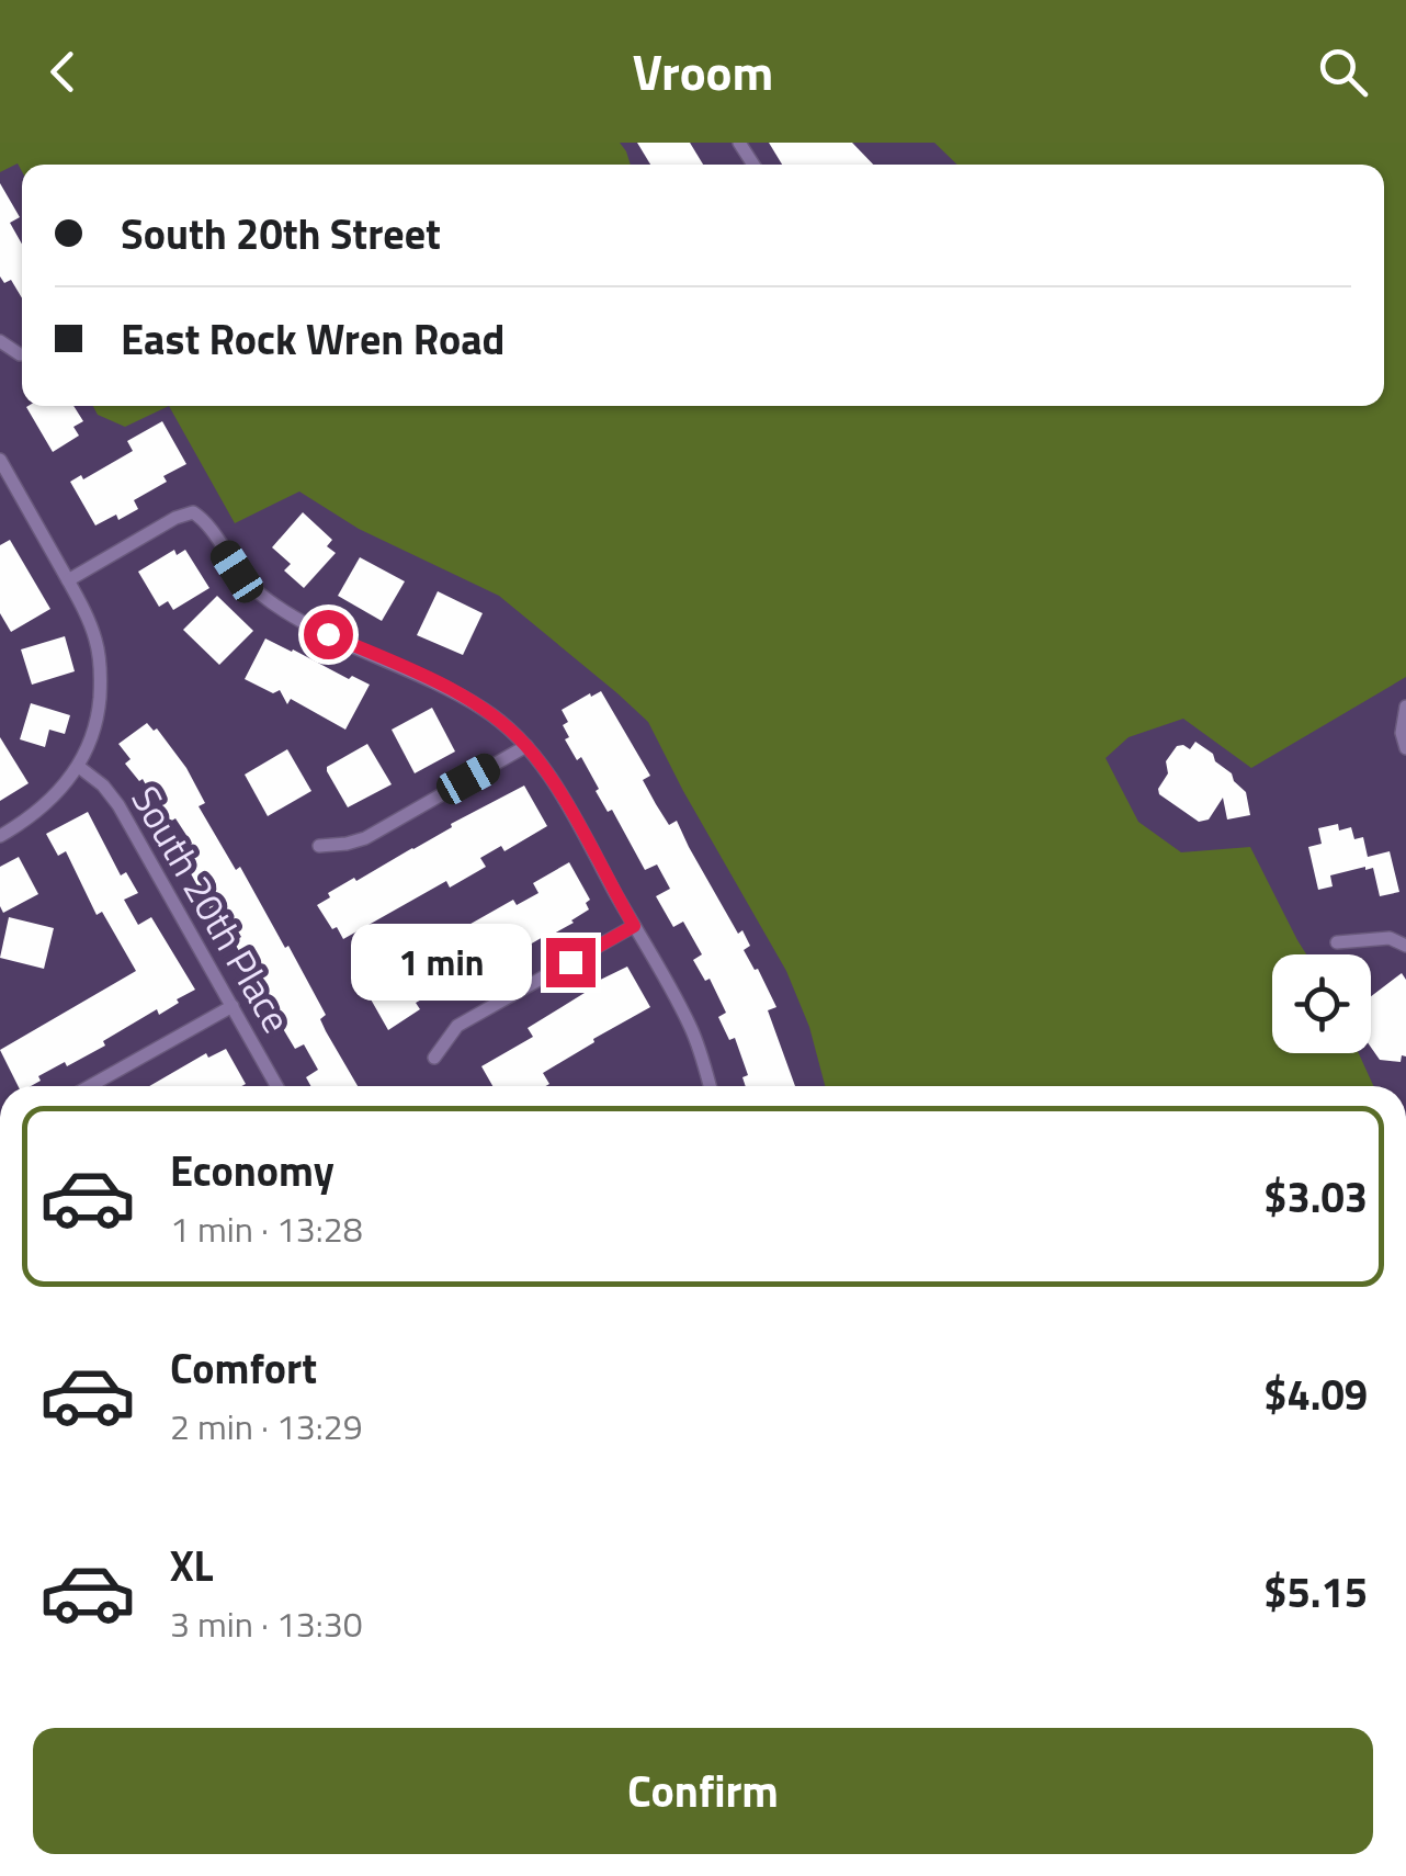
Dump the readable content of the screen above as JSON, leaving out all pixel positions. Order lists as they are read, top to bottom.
{
  "streets": {
    "street": ["South 20th Place"]
  },
  "page": {
    "header": "Vroom",
    "banner": ["South 20th Street", "East Rock Wren Road"],
    "bubble": "1 min",
    "list": [
      {
        "name": "Economy",
        "note": "1 min · 13:28",
        "value": "$3.03"
      },
      {
        "name": "Comfort",
        "note": "2 min · 13:29",
        "value": "$4.09"
      },
      {
        "name": "XL",
        "note": "3 min · 13:30",
        "value": "$5.15"
      }
    ],
    "buttons": "Confirm"
  }
}
